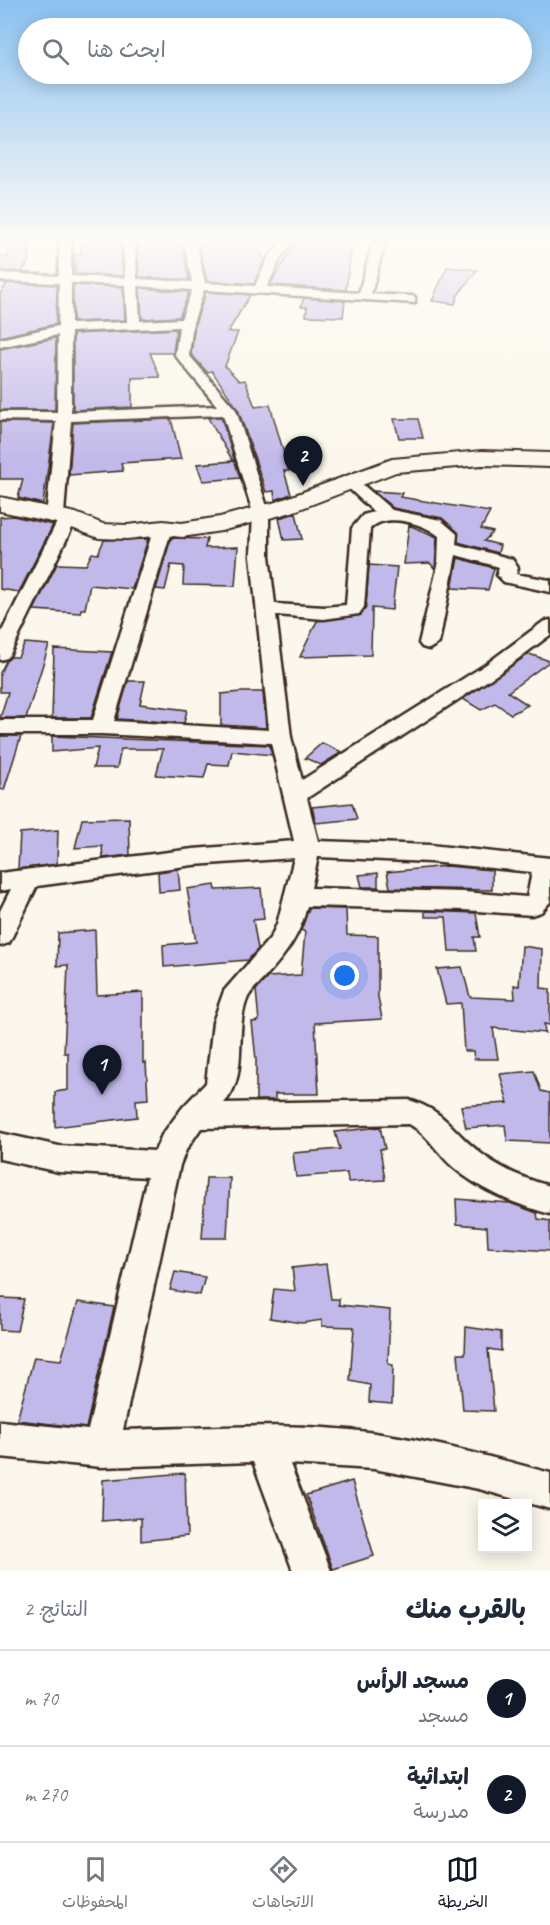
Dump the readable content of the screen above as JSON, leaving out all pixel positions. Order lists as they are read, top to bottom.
{
  "page": {
    "search": "ابحث هنا",
    "pins": ["2", "1"],
    "heading": ["بالقرب منك", "النتائج: 2"],
    "list": [
      {
        "mark": "1",
        "name": "مسجد الرأس",
        "note": "مسجد",
        "value": "70 m"
      },
      {
        "mark": "2",
        "name": "ابتدائية",
        "note": "مدرسة",
        "value": "270 m"
      }
    ],
    "nav": ["الخريطة", "الاتجاهات", "المحفوظات"]
  }
}
